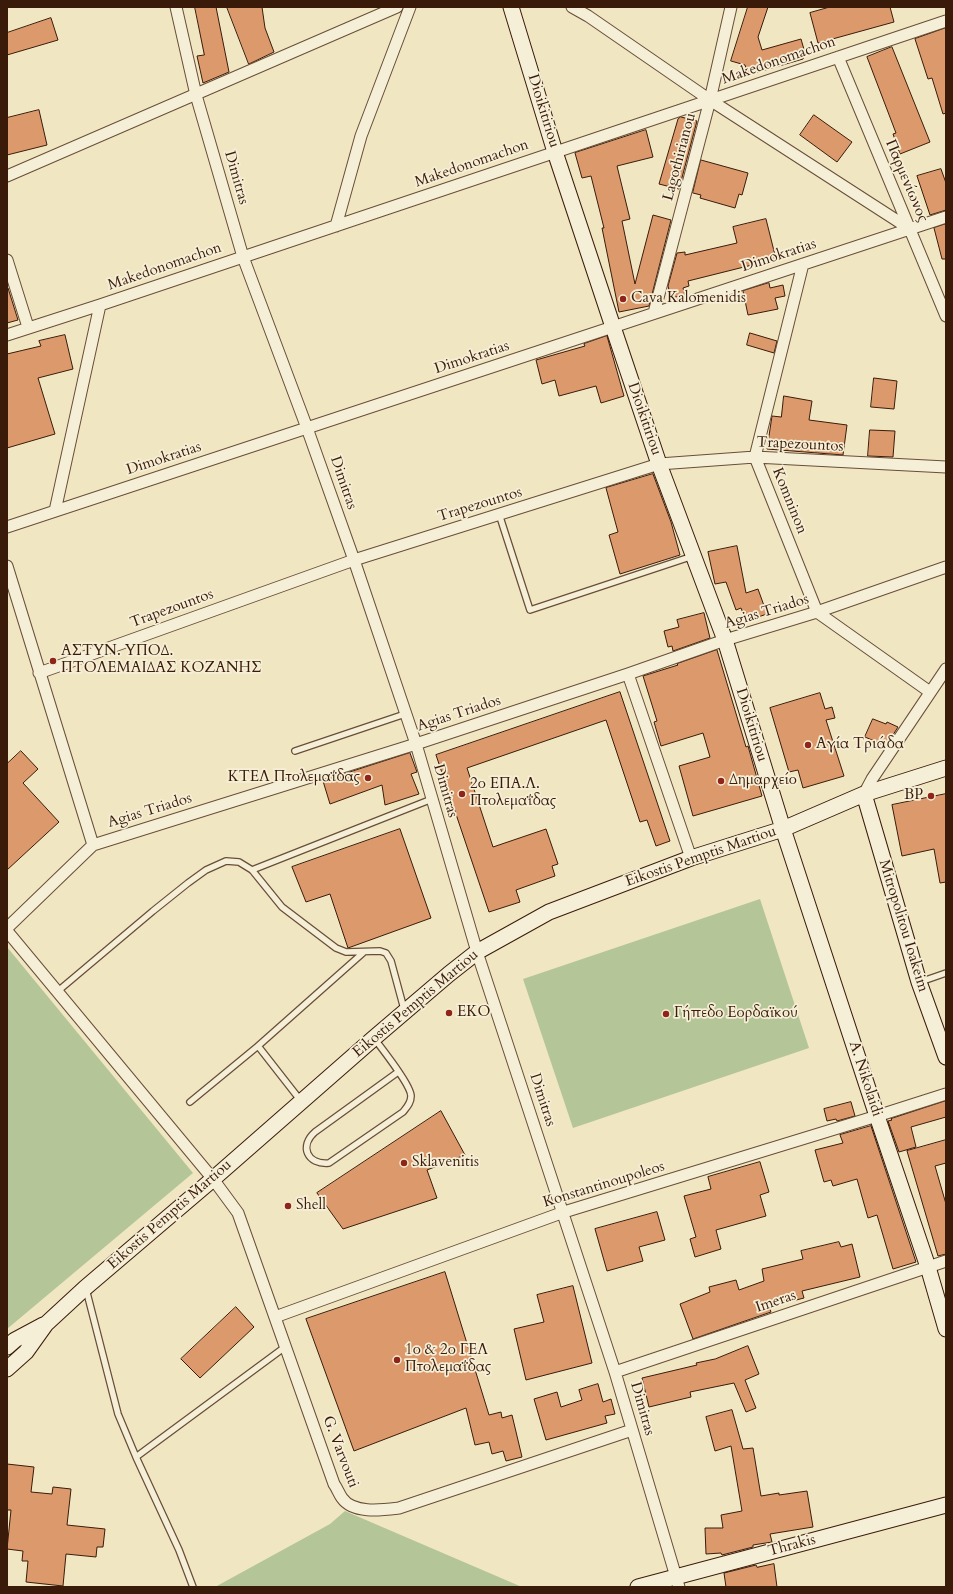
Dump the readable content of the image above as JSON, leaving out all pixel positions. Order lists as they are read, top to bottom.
{
  "streets": {
    "street": [
      "Makedonomachon",
      "Dioikitiriou",
      "Lagothirianou",
      "Dimitras",
      "Παρμενίωνος",
      "Dimokratias",
      "Trapezountos",
      "Komninon",
      "Agias Triados",
      "Eikostis Pemptis Martiou",
      "Mitropolitou Ioakeim",
      "A. Nikolaidi",
      "Konstantinoupoleos",
      "Imeras",
      "G. Varvouti",
      "Thrakis"
    ]
  },
  "crossings": [
    ["Makedonomachon", "Dioikitiriou"],
    ["Makedonomachon", "Lagothirianou"],
    ["Makedonomachon", "Dimitras"],
    ["Makedonomachon", "Παρμενίωνος"],
    ["Dioikitiriou", "Dimokratias"],
    ["Dioikitiriou", "Trapezountos"],
    ["Dioikitiriou", "Agias Triados"],
    ["Dioikitiriou", "Eikostis Pemptis Martiou"],
    ["Dioikitiriou", "A. Nikolaidi"],
    ["Lagothirianou", "Dimokratias"],
    ["Dimitras", "Dimokratias"],
    ["Dimitras", "Trapezountos"],
    ["Dimitras", "Agias Triados"],
    ["Dimitras", "Eikostis Pemptis Martiou"],
    ["Dimitras", "Konstantinoupoleos"],
    ["Dimitras", "Imeras"],
    ["Dimitras", "G. Varvouti"],
    ["Dimitras", "Thrakis"],
    ["Παρμενίωνος", "Dimokratias"],
    ["Dimokratias", "Komninon"],
    ["Trapezountos", "Komninon"],
    ["Komninon", "Agias Triados"],
    ["Agias Triados", "G. Varvouti"],
    ["Eikostis Pemptis Martiou", "Mitropolitou Ioakeim"],
    ["Eikostis Pemptis Martiou", "A. Nikolaidi"],
    ["Eikostis Pemptis Martiou", "G. Varvouti"],
    ["A. Nikolaidi", "Konstantinoupoleos"],
    ["A. Nikolaidi", "Imeras"],
    ["Konstantinoupoleos", "G. Varvouti"]
  ],
  "places": [
    "Cava Kalomenidis",
    "ΑΣΤΥΝ. ΥΠΟΔ. ΠΤΟΛΕΜΑΙΔΑΣ ΚΟΖΑΝΗΣ",
    "Αγία Τριάδα",
    "ΚΤΕΛ Πτολεμαΐδας",
    "Δημαρχείο",
    "2ο ΕΠΑ.Λ. Πτολεμαΐδας",
    "BP",
    "EKO",
    "Γήπεδο Εορδαϊκού",
    "Sklavenitis",
    "Shell",
    "1ο & 2ο ΓΕΛ Πτολεμαΐδας"
  ]
}
